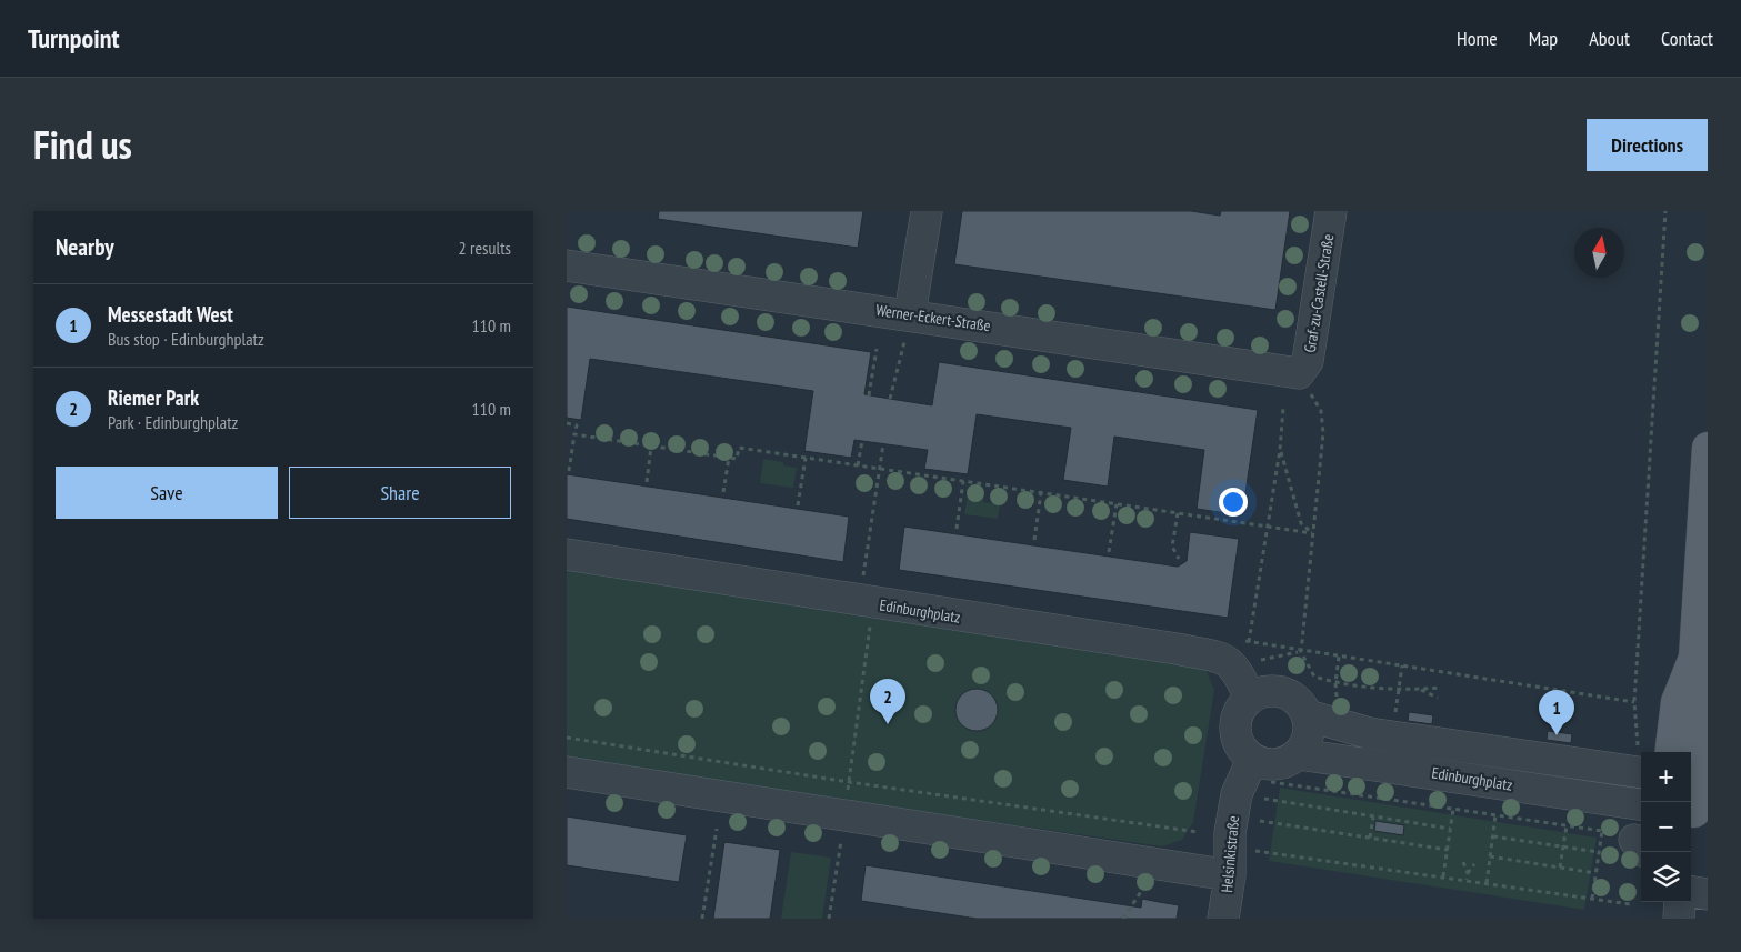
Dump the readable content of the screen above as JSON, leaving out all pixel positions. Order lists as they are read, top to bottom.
{
  "streets": {
    "street": [
      "Graf-zu-Castell-Straße",
      "Werner-Eckert-Straße",
      "Edinburghplatz",
      "Helsinkistraße"
    ]
  },
  "crossings": [
    ["Graf-zu-Castell-Straße", "Werner-Eckert-Straße"],
    ["Edinburghplatz", "Helsinkistraße"]
  ],
  "north": "top",
  "page": {
    "header": "Turnpoint",
    "nav": [
      "Home",
      "Map",
      "About",
      "Contact"
    ],
    "title": "Find us",
    "buttons": [
      "Directions",
      ["Save", "Share"]
    ],
    "heading": ["Nearby", "2 results"],
    "list": [
      {
        "mark": "1",
        "name": "Messestadt West",
        "note": "Bus stop · Edinburghplatz",
        "value": "110 m"
      },
      {
        "mark": "2",
        "name": "Riemer Park",
        "note": "Park · Edinburghplatz",
        "value": "110 m"
      }
    ],
    "pins": ["2", "1"],
    "map_buttons": ["+", "−"]
  }
}
